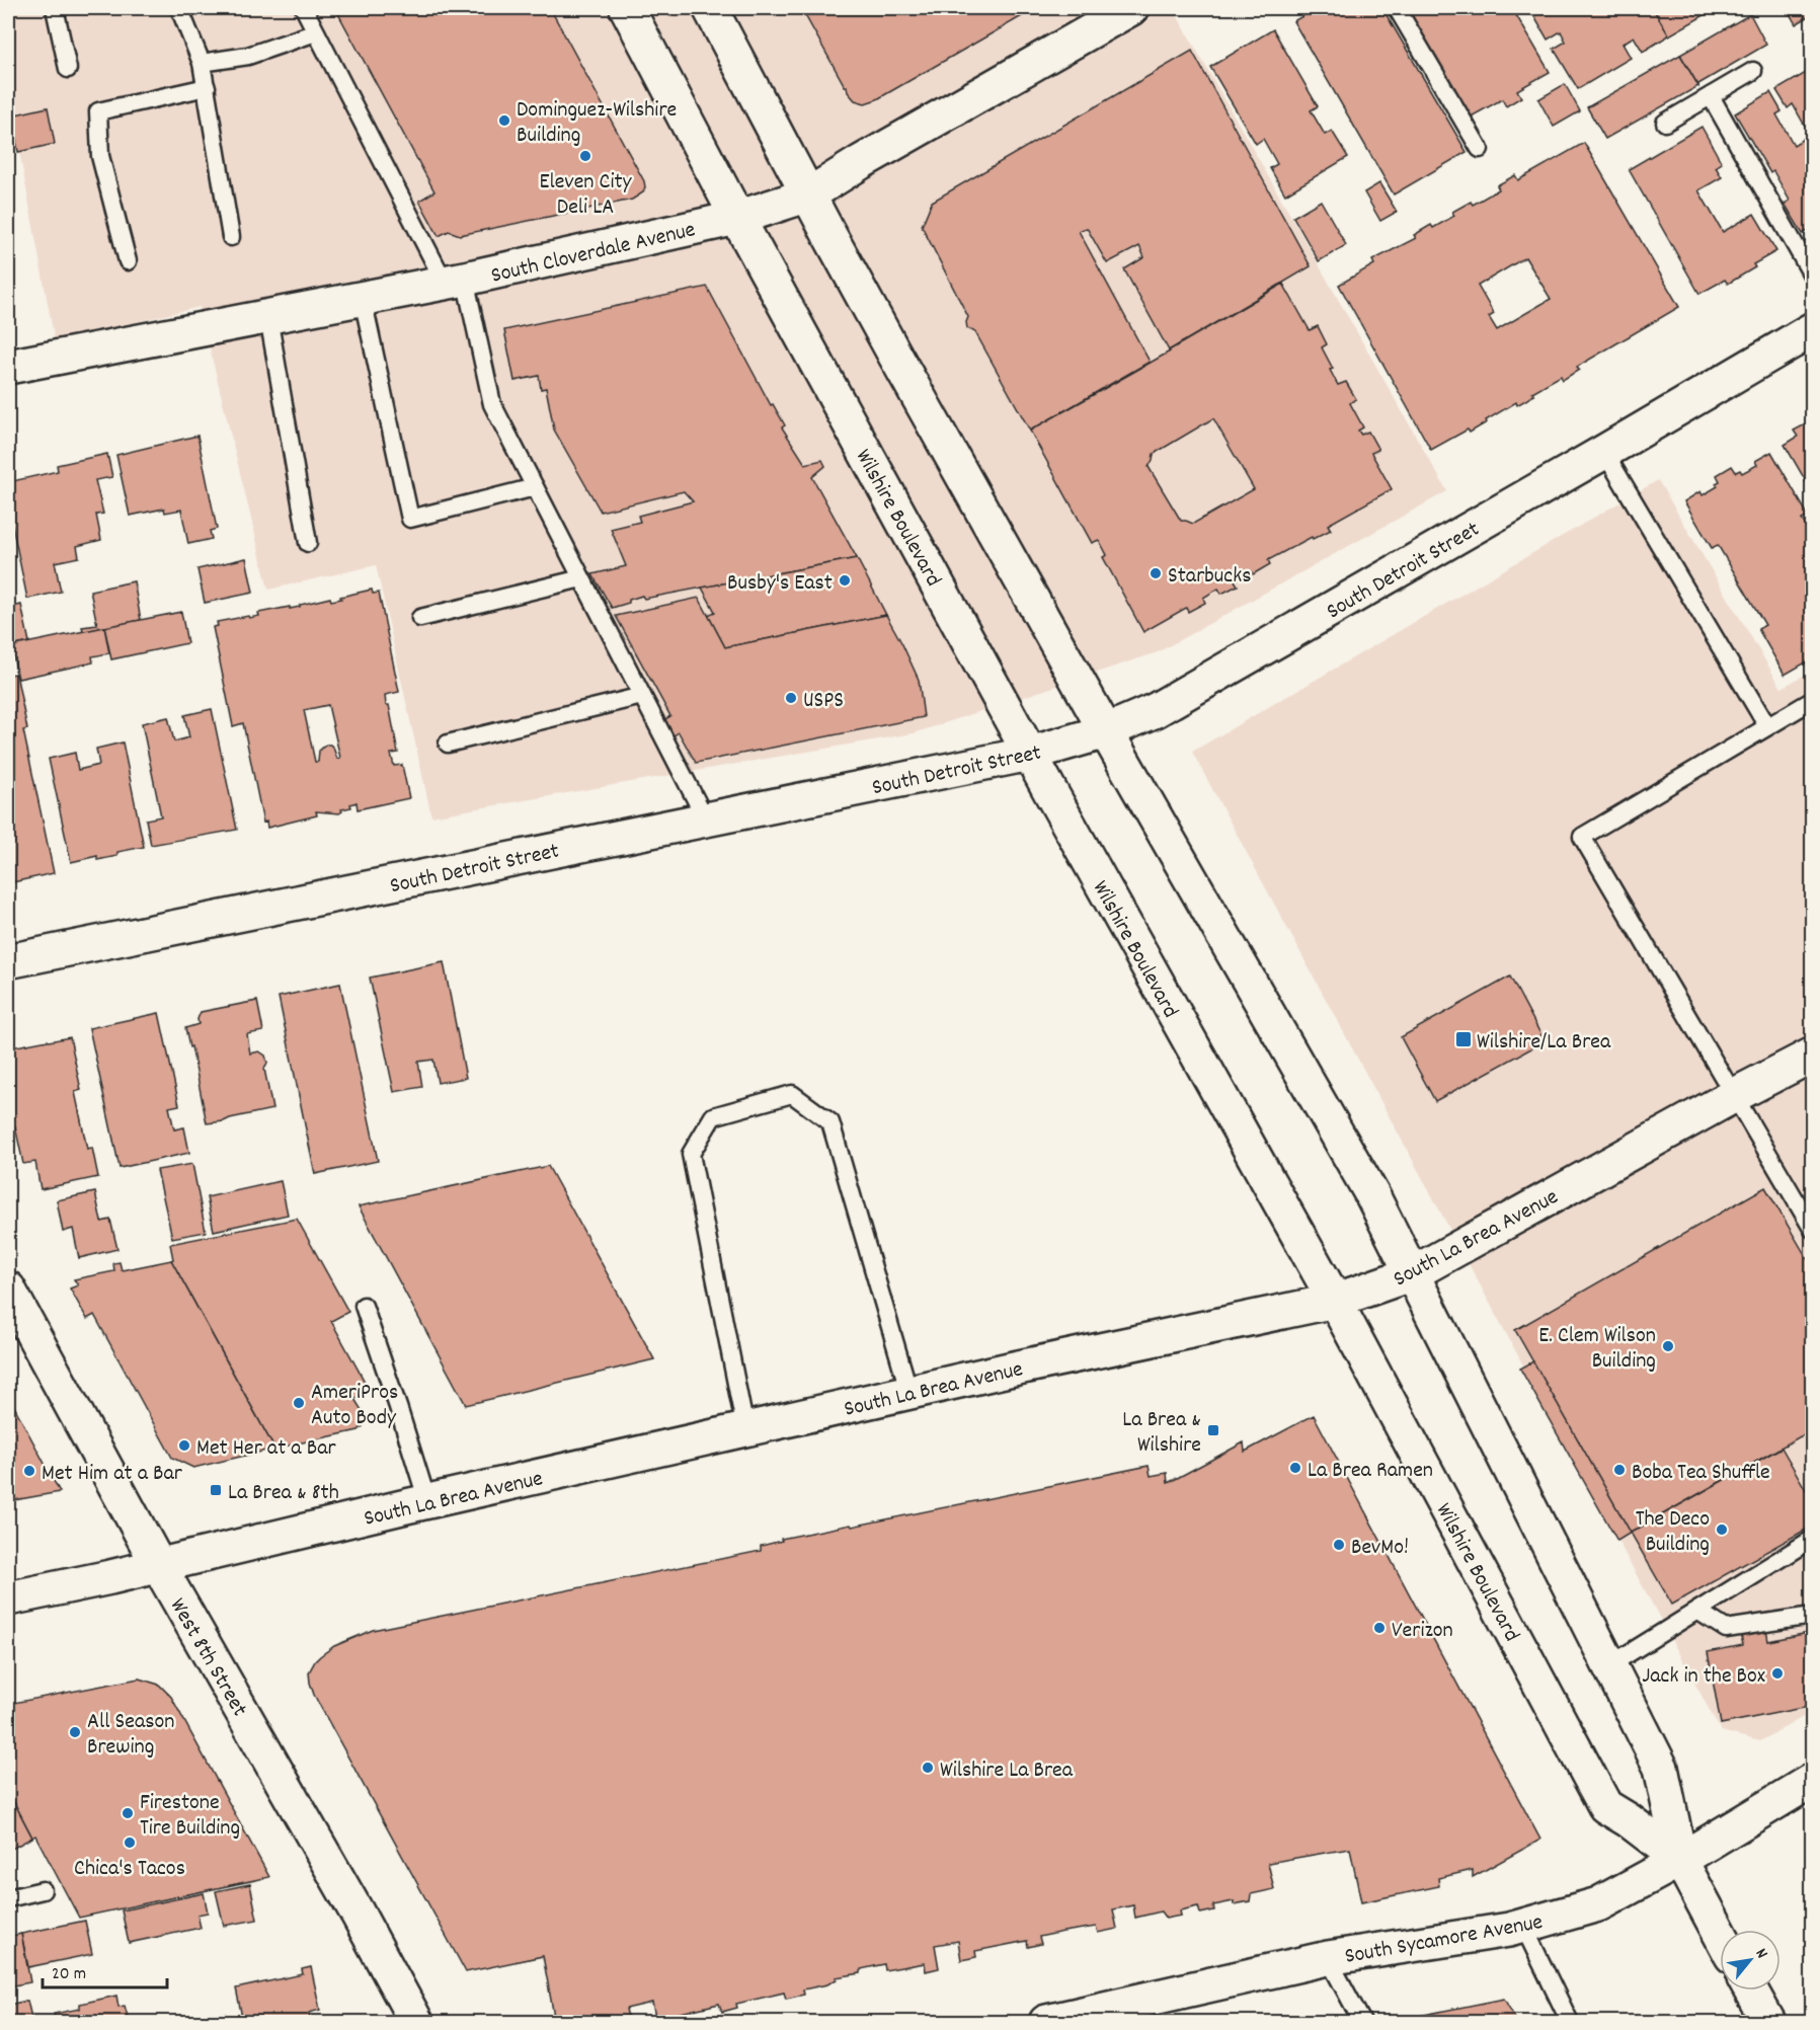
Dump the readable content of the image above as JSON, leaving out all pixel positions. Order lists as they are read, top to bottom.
{
  "streets": {
    "main road": [
      "South Cloverdale Avenue",
      "Wilshire Boulevard",
      "South Detroit Street",
      "South La Brea Avenue",
      "West 8th Street",
      "South Sycamore Avenue"
    ]
  },
  "crossings": [
    ["South Cloverdale Avenue", "Wilshire Boulevard"],
    ["Wilshire Boulevard", "South Detroit Street"],
    ["Wilshire Boulevard", "South La Brea Avenue"],
    ["Wilshire Boulevard", "South Sycamore Avenue"],
    ["South La Brea Avenue", "West 8th Street"]
  ],
  "places": {
    "other": [
      "Dominguez-Wilshire Building",
      "Eleven City Deli LA",
      "Starbucks",
      "Busby's East",
      "USPS",
      "E. Clem Wilson Building",
      "AmeriPros Auto Body",
      "Met Her at a Bar",
      "La Brea Ramen",
      "Boba Tea Shuffle",
      "Met Him at a Bar",
      "The Deco Building",
      "BevMo!",
      "Verizon",
      "Jack in the Box",
      "All Season Brewing",
      "Wilshire La Brea",
      "Firestone Tire Building",
      "Chica's Tacos"
    ],
    "transit": ["Wilshire/La Brea", "La Brea & Wilshire", "La Brea & 8th"]
  },
  "scale_bar": "20 m",
  "north": "top right"
}
